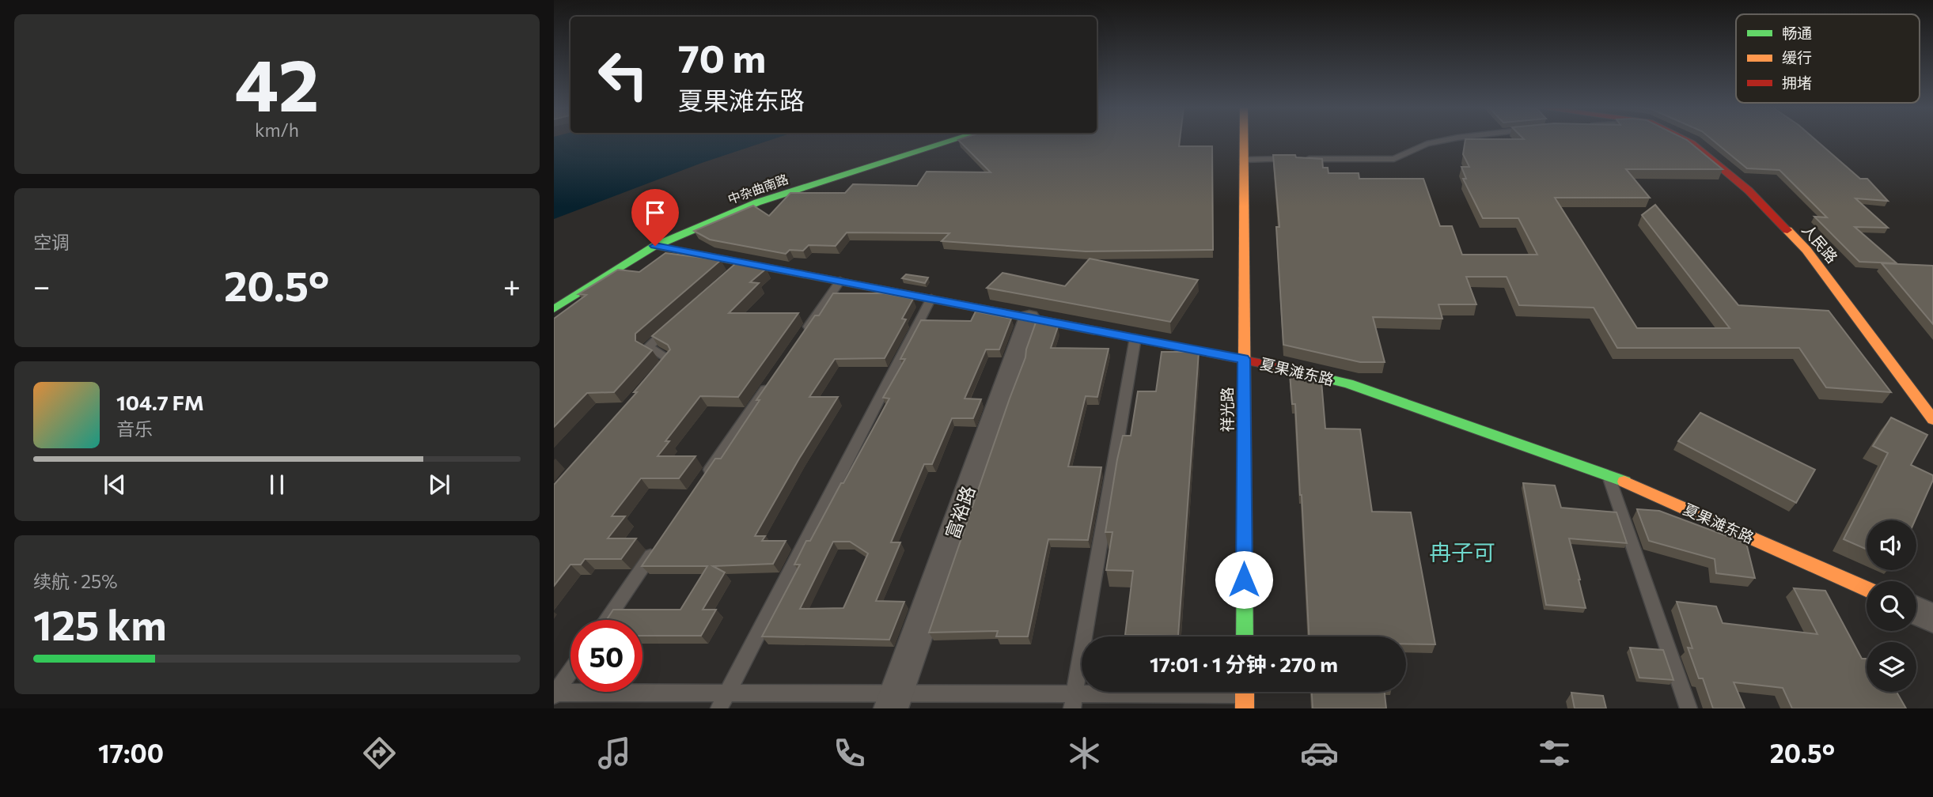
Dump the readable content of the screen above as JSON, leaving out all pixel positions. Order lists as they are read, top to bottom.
{
  "streets": {
    "street": [
      "中杂曲南路",
      "人民路",
      "夏果滩东路",
      "祥光路",
      "富裕路"
    ]
  },
  "crossings": [
    ["中杂曲南路", "夏果滩东路"],
    ["夏果滩东路", "祥光路"],
    ["夏果滩东路", "富裕路"]
  ],
  "districts": ["冉子可"],
  "legend": ["畅通", "缓行", "拥堵"],
  "page": {
    "tile": [
      ["42", "km/h"],
      "空调",
      ["续航 · 25%", "125 km"]
    ],
    "turn": ["70 m", "夏果滩东路"],
    "heat": ["−", "20.5°", "+"],
    "song": ["104.7 FM", "音乐"],
    "limit": "50",
    "trip": "17:01 · 1 分钟 · 270 m",
    "tabs": ["17:00", "20.5°"]
  }
}
